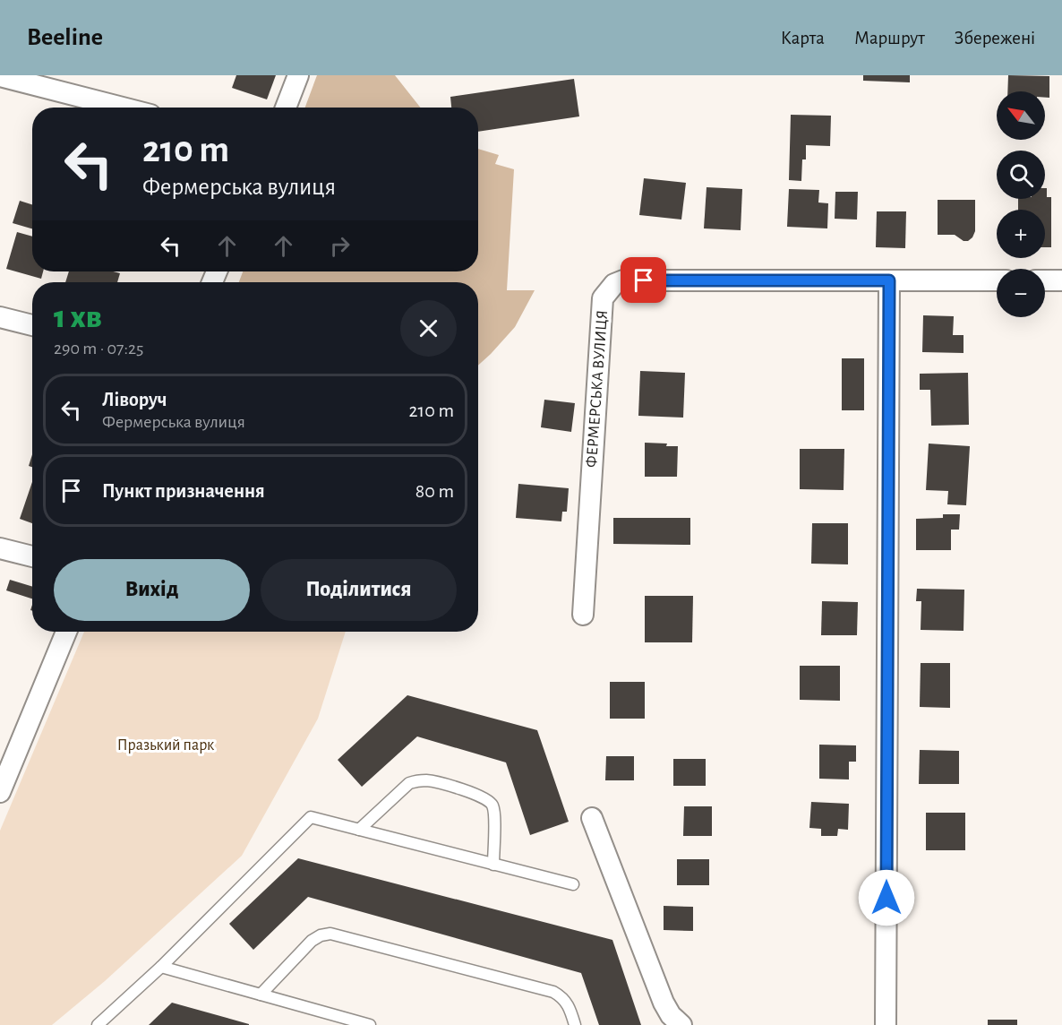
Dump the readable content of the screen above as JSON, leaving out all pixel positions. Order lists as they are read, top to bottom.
{
  "streets": {
    "street": ["ФЕРМЕРСЬКА ВУЛИЦЯ"]
  },
  "parks": ["Празький парк"],
  "north": "top left",
  "page": {
    "header": "Beeline",
    "nav": ["Карта", "Маршрут", "Збережені"],
    "map_buttons": ["+", "−"],
    "turn": ["210 m", "Фермерська вулиця"],
    "heading": ["1 хв", "290 m · 07:25"],
    "list": [
      {
        "name": "Ліворуч",
        "note": "Фермерська вулиця",
        "value": "210 m"
      },
      {
        "name": "Пункт призначення",
        "value": "80 m"
      }
    ],
    "buttons": ["Вихід", "Поділитися"]
  }
}
